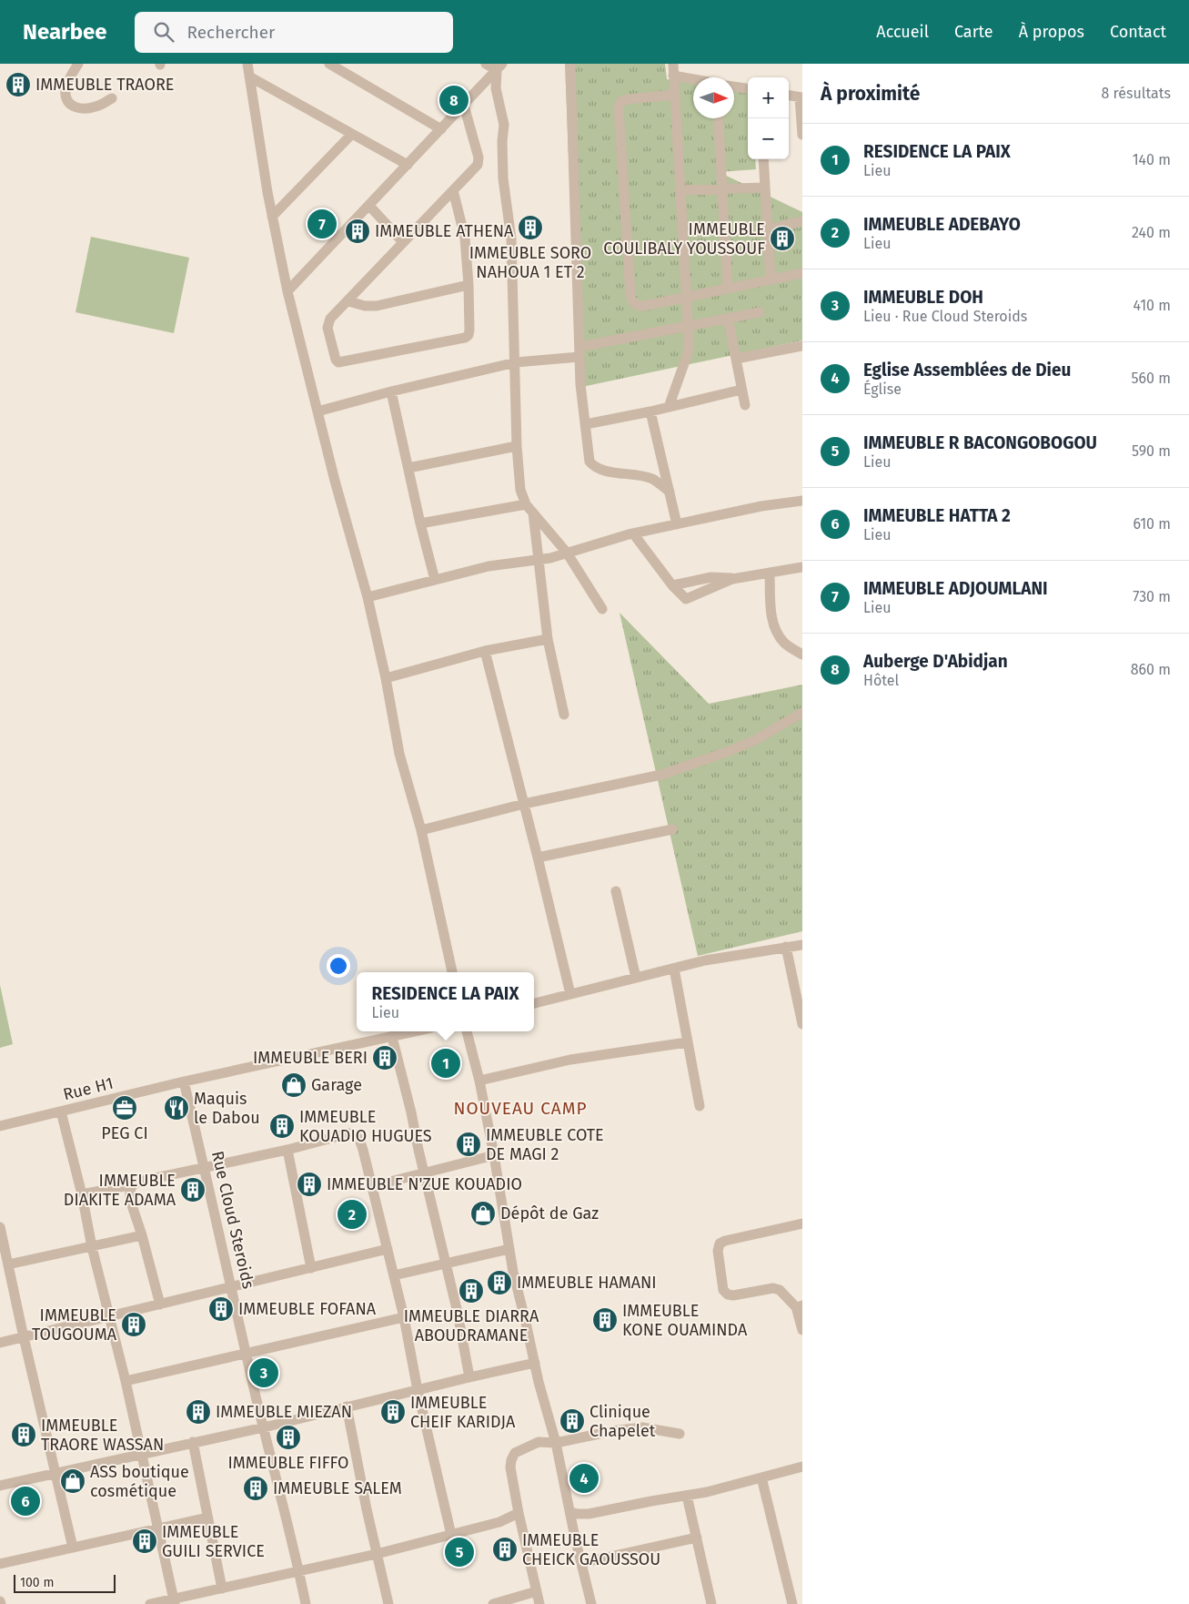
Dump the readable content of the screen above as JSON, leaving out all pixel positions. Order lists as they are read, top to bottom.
{
  "streets": {
    "street": ["Rue H1", "Rue Cloud Steroids"]
  },
  "crossings": [
    ["Rue H1", "Rue Cloud Steroids"]
  ],
  "districts": ["NOUVEAU CAMP"],
  "places": {
    "building": [
      "IMMEUBLE TRAORE",
      "IMMEUBLE SORO NAHOUA 1 ET 2",
      "IMMEUBLE ATHENA",
      "IMMEUBLE COULIBALY YOUSSOUF",
      "IMMEUBLE BERI",
      "IMMEUBLE KOUADIO HUGUES",
      "IMMEUBLE COTE DE MAGI 2",
      "IMMEUBLE N'ZUE KOUADIO",
      "IMMEUBLE DIAKITE ADAMA",
      "IMMEUBLE HAMANI",
      "IMMEUBLE DIARRA ABOUDRAMANE",
      "IMMEUBLE FOFANA",
      "IMMEUBLE KONE OUAMINDA",
      "IMMEUBLE TOUGOUMA",
      "IMMEUBLE MIEZAN",
      "IMMEUBLE CHEIF KARIDJA",
      "Clinique Chapelet",
      "IMMEUBLE TRAORE WASSAN",
      "IMMEUBLE FIFFO",
      "IMMEUBLE SALEM",
      "IMMEUBLE GUILI SERVICE",
      "IMMEUBLE CHEICK GAOUSSOU"
    ],
    "shop": ["Garage", "Dépôt de Gaz", "ASS boutique cosmétique"],
    "office": ["PEG CI"],
    "restaurant": ["Maquis le Dabou"]
  },
  "scale_bar": "100 m",
  "north": "right",
  "page": {
    "header": "Nearbee",
    "search": "Rechercher",
    "nav": [
      "Accueil",
      "Carte",
      "À propos",
      "Contact"
    ],
    "heading": ["À proximité", "8 résultats"],
    "map_buttons": ["+", "−"],
    "pins": [
      "8",
      "7",
      "1",
      "2",
      "3",
      "4",
      "6",
      "5"
    ],
    "list": [
      {
        "mark": "1",
        "name": "RESIDENCE LA PAIX",
        "note": "Lieu",
        "value": "140 m"
      },
      {
        "mark": "2",
        "name": "IMMEUBLE ADEBAYO",
        "note": "Lieu",
        "value": "240 m"
      },
      {
        "mark": "3",
        "name": "IMMEUBLE DOH",
        "note": "Lieu · Rue Cloud Steroids",
        "value": "410 m"
      },
      {
        "mark": "4",
        "name": "Eglise Assemblées de Dieu",
        "note": "Église",
        "value": "560 m"
      },
      {
        "mark": "5",
        "name": "IMMEUBLE R BACONGOBOGOU",
        "note": "Lieu",
        "value": "590 m"
      },
      {
        "mark": "6",
        "name": "IMMEUBLE HATTA 2",
        "note": "Lieu",
        "value": "610 m"
      },
      {
        "mark": "7",
        "name": "IMMEUBLE ADJOUMLANI",
        "note": "Lieu",
        "value": "730 m"
      },
      {
        "mark": "8",
        "name": "Auberge D'Abidjan",
        "note": "Hôtel",
        "value": "860 m"
      }
    ],
    "popup": ["RESIDENCE LA PAIX", "Lieu"],
    "scale": "100 m"
  }
}
